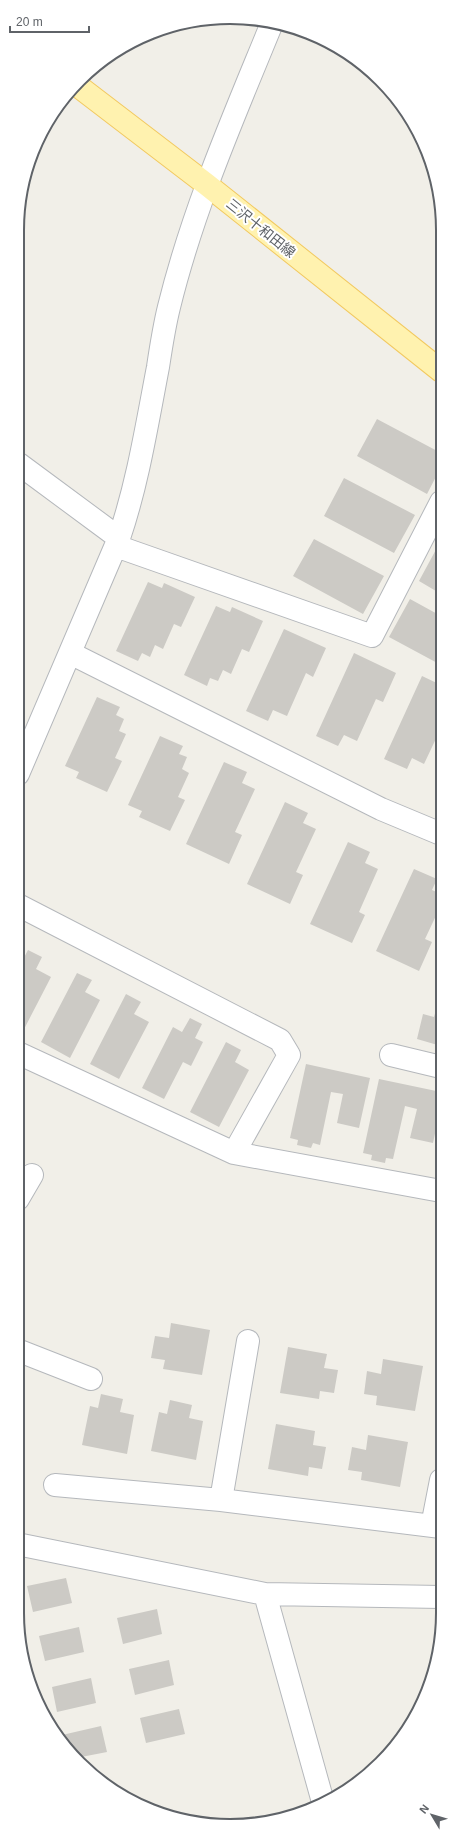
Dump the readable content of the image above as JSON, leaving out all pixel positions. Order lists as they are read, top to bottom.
{
  "streets": {
    "main road": ["三沢十和田線"]
  },
  "scale_bar": "20 m",
  "north": "top left"
}
